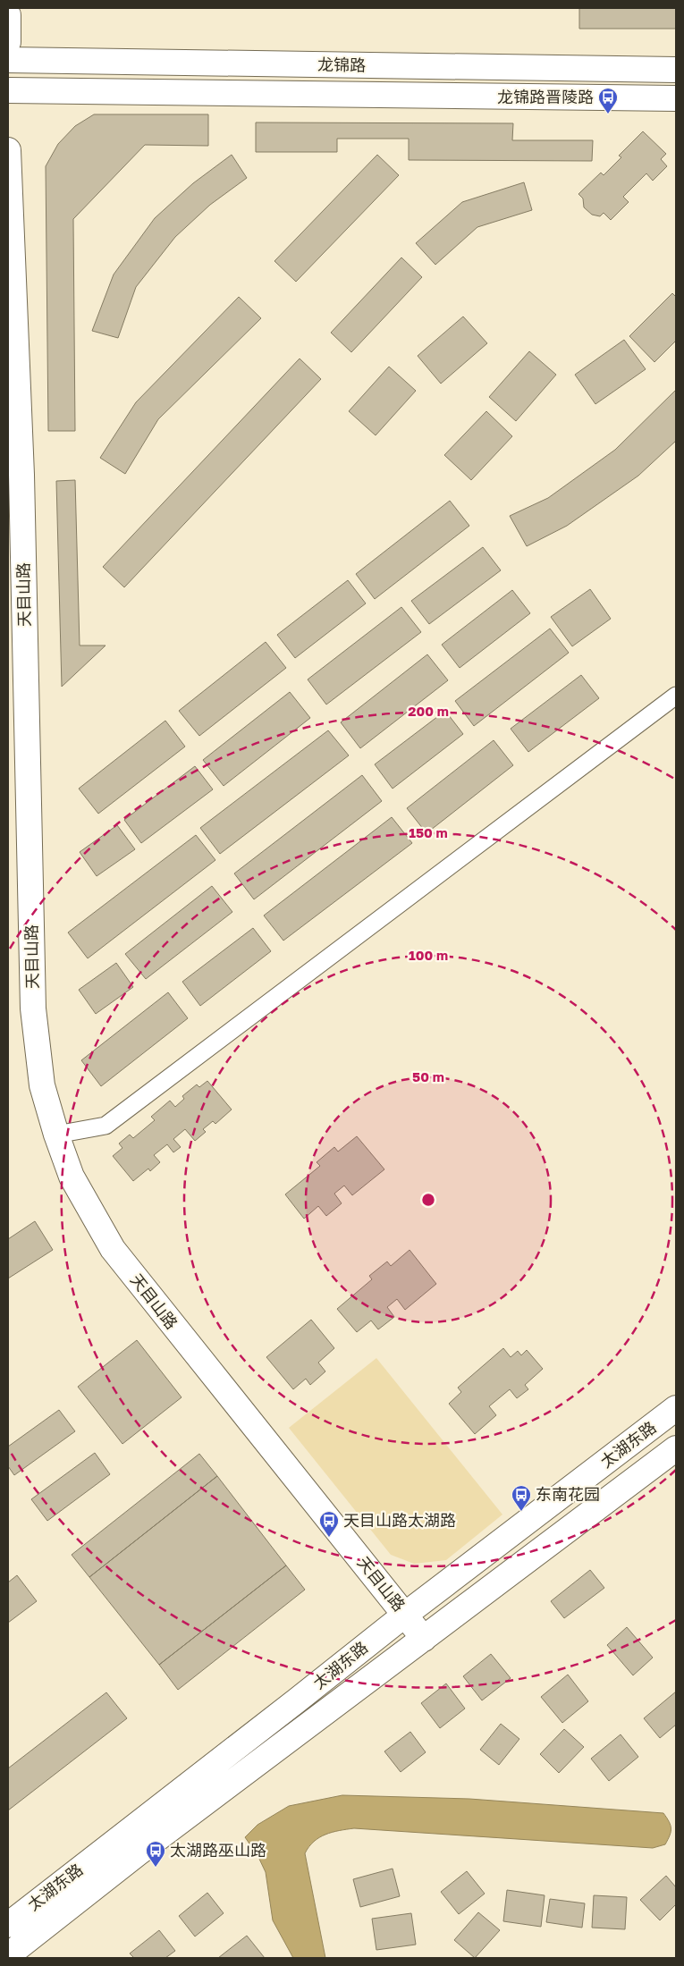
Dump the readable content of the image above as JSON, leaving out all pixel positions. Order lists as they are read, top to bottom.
{
  "streets": {
    "main road": ["龙锦路", "天目山路", "太湖东路"]
  },
  "crossings": [
    ["天目山路", "太湖东路"]
  ],
  "places": {
    "bus stop": [
      "龙锦路晋陵路",
      "东南花园",
      "天目山路太湖路",
      "太湖路巫山路"
    ]
  },
  "rings": [
    "200 m",
    "150 m",
    "100 m",
    "50 m"
  ]
}
